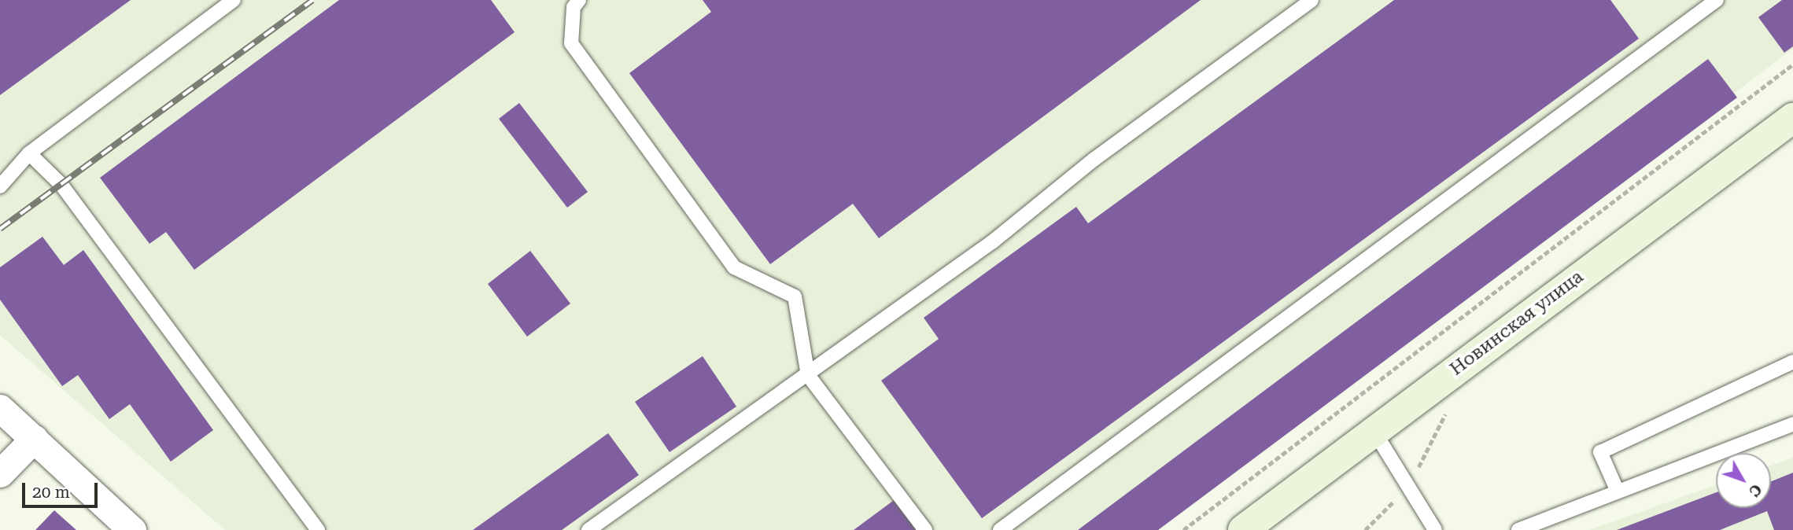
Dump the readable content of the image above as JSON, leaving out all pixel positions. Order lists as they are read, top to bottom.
{
  "streets": {
    "main road": ["Новинская улица"]
  },
  "scale_bar": "20 m",
  "north": "bottom right"
}
